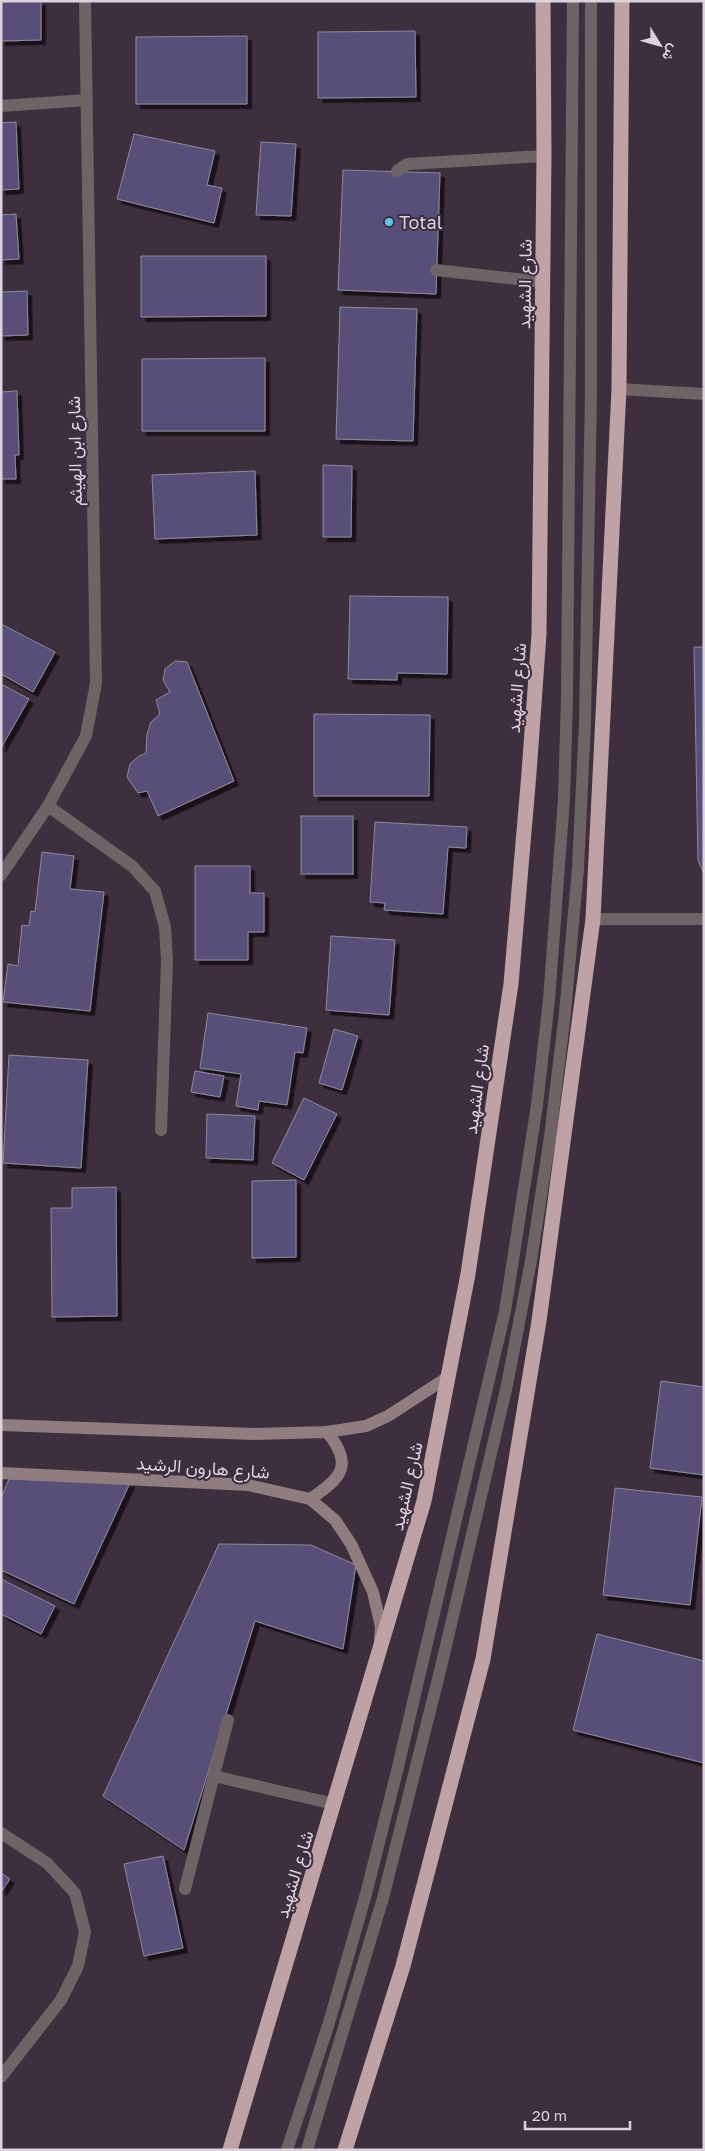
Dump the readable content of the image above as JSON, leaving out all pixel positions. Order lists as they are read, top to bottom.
{
  "streets": {
    "highway": ["شارع الشهيد"],
    "street": ["شارع ابن الهيثم", "شارع هارون الرشيد"]
  },
  "crossings": [
    ["شارع الشهيد", "شارع هارون الرشيد"]
  ],
  "places": ["Total"],
  "scale_bar": "20 m",
  "north": "bottom right"
}
